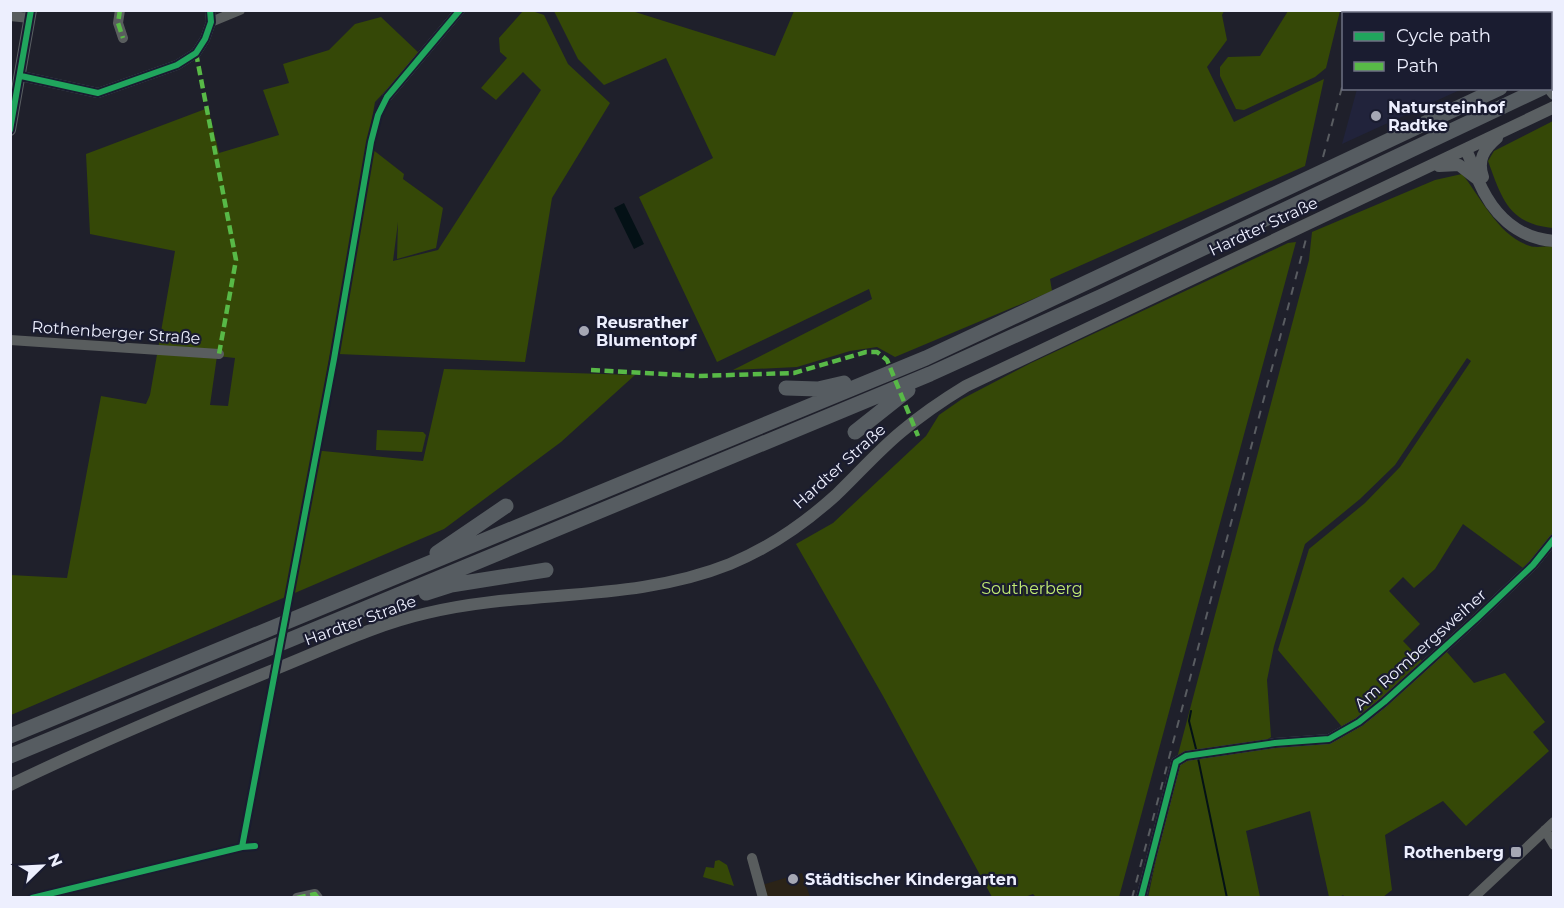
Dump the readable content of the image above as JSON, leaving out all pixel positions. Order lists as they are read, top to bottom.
{
  "streets": {
    "main road": ["Hardter Straße"],
    "street": ["Rothenberger Straße", "Am Rombergsweiher"]
  },
  "parks": ["Southerberg"],
  "places": {
    "other": ["Natursteinhof Radtke", "Reusrather Blumentopf", "Städtischer Kindergarten"],
    "transit": ["Rothenberg"]
  },
  "legend": ["Cycle path", "Path"],
  "north": "top right"
}
